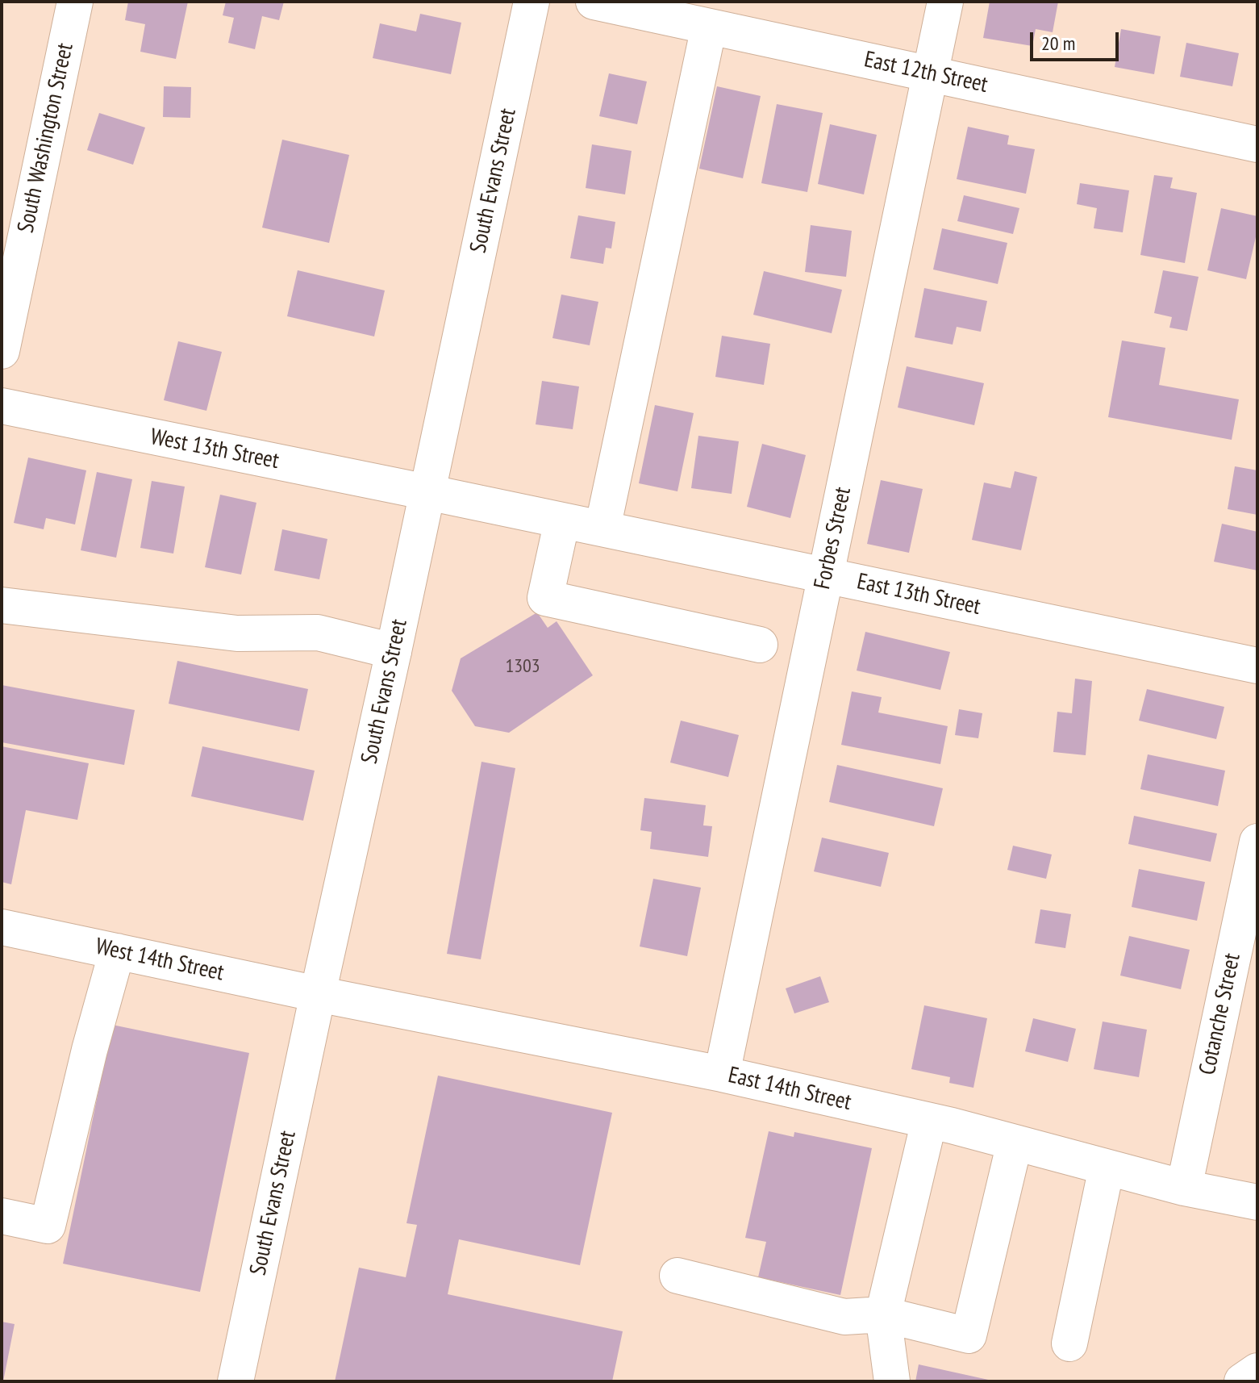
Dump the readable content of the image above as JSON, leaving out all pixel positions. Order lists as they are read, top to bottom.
{
  "streets": {
    "street": [
      "East 12th Street",
      "South Washington Street",
      "South Evans Street",
      "West 13th Street",
      "Forbes Street",
      "East 13th Street",
      "West 14th Street",
      "Cotanche Street",
      "East 14th Street"
    ]
  },
  "crossings": [
    ["East 12th Street", "Forbes Street"],
    ["South Evans Street", "West 13th Street"],
    ["South Evans Street", "East 13th Street"],
    ["South Evans Street", "West 14th Street"],
    ["South Evans Street", "East 14th Street"],
    ["West 13th Street", "East 13th Street"],
    ["Forbes Street", "East 13th Street"],
    ["Forbes Street", "East 14th Street"],
    ["West 14th Street", "East 14th Street"],
    ["Cotanche Street", "East 14th Street"]
  ],
  "house_numbers": ["1303"],
  "scale_bar": "20 m"
}
